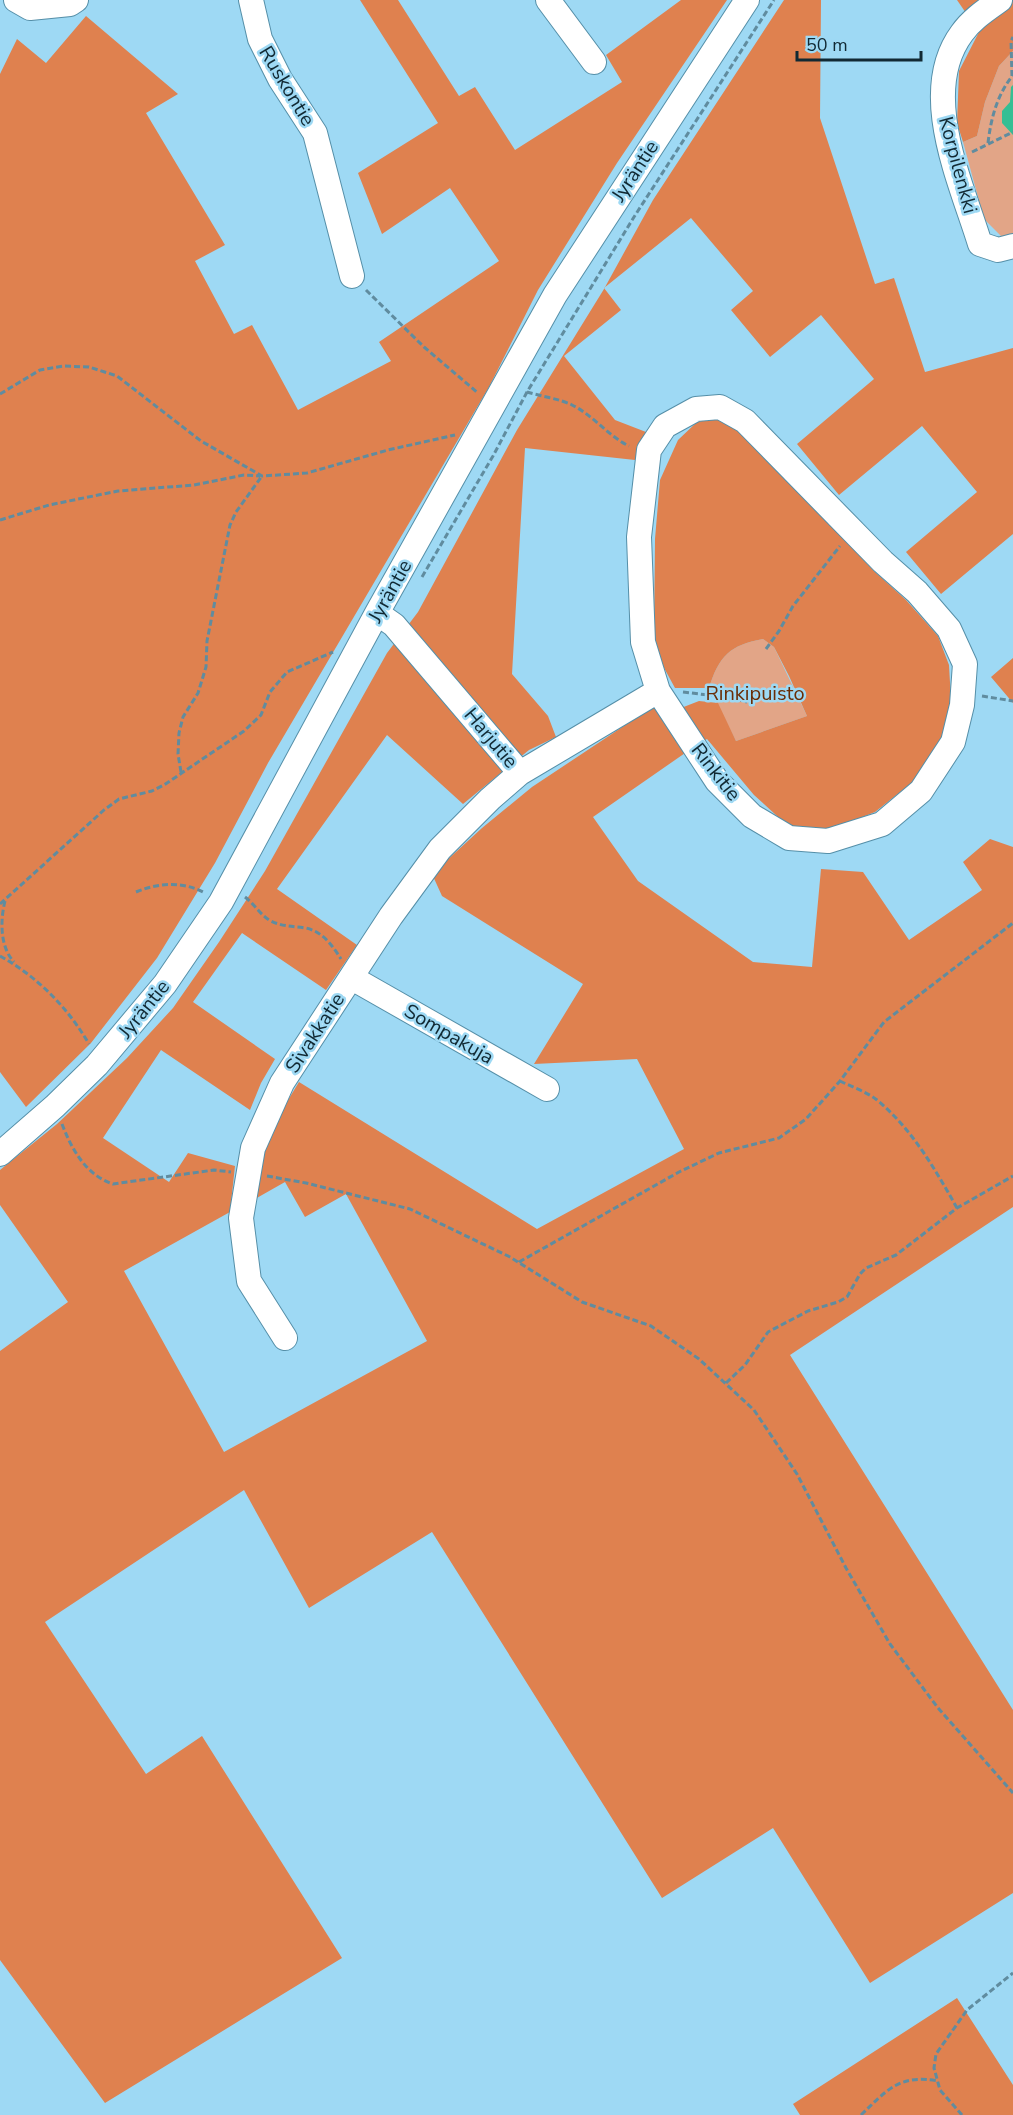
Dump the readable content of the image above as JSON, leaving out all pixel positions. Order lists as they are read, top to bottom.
{
  "streets": {
    "street": [
      "Ruskontie",
      "Korpilenkki",
      "Jyräntie",
      "Harjutie",
      "Rinkitie",
      "Sivakkatie",
      "Sompakuja"
    ]
  },
  "crossings": [
    ["Jyräntie", "Harjutie"],
    ["Harjutie", "Rinkitie"],
    ["Harjutie", "Sivakkatie"],
    ["Sivakkatie", "Sompakuja"]
  ],
  "parks": ["Rinkipuisto"],
  "scale_bar": "50 m"
}
